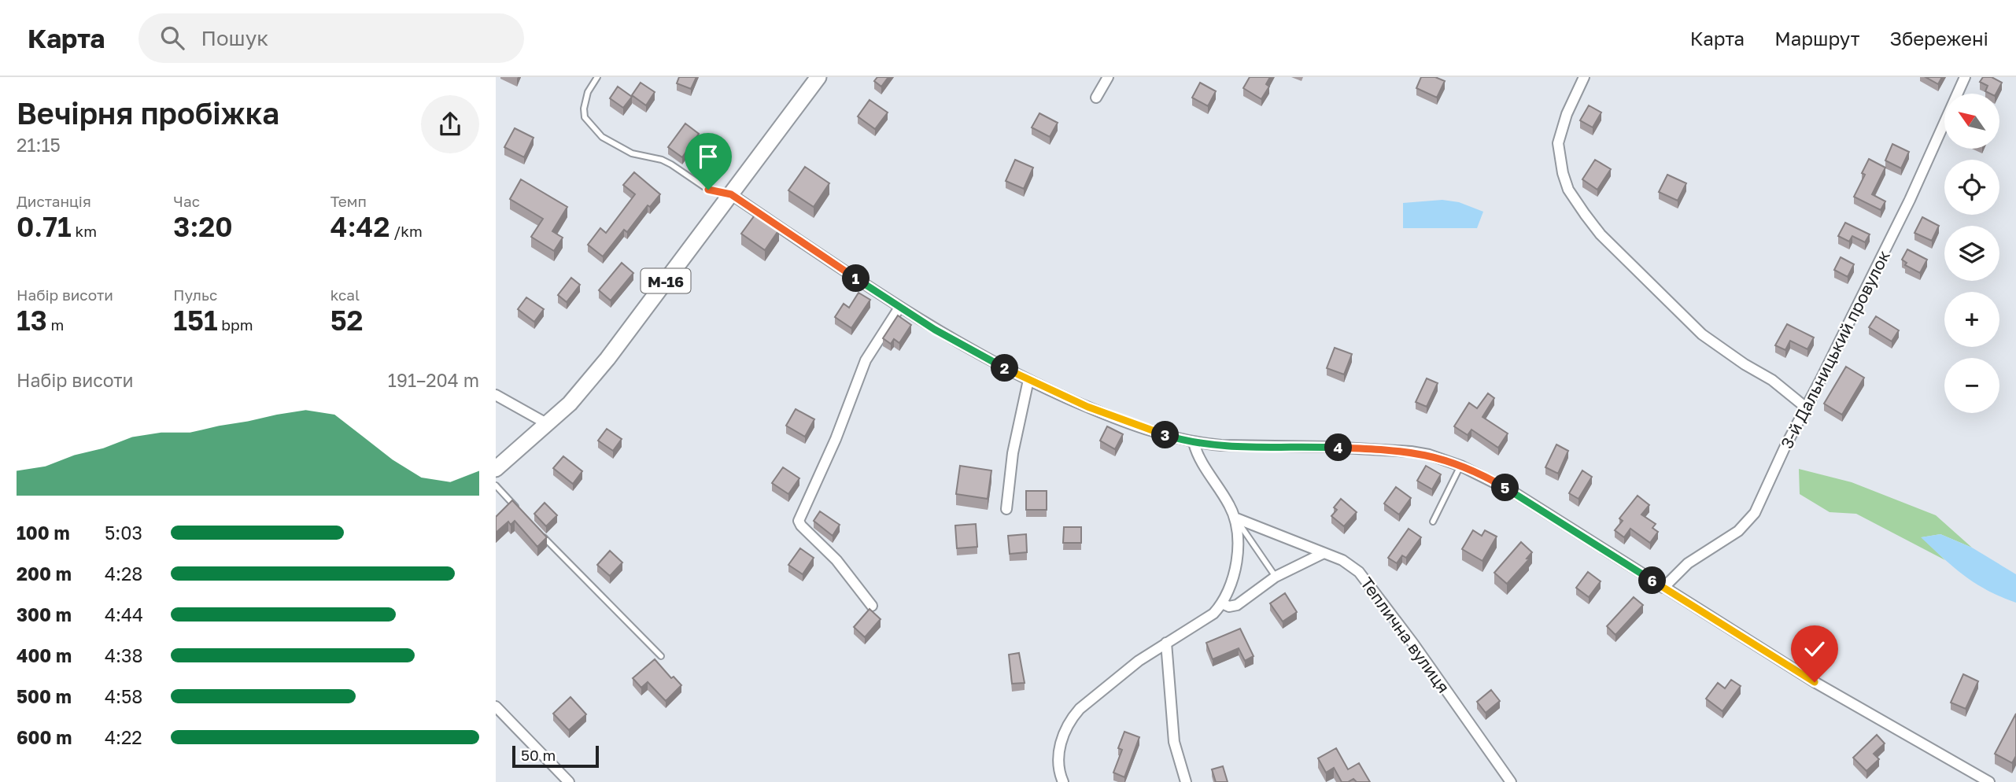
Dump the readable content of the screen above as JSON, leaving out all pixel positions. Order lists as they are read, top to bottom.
{
  "streets": {
    "highway": ["М-16"],
    "street": ["3-й Дальницький провулок", "Теплична вулиця"]
  },
  "scale_bar": "50 m",
  "north": "top left",
  "page": {
    "header": "Карта",
    "search": "Пошук",
    "nav": ["Карта", "Маршрут", "Збережені"],
    "heading": ["Вечірня пробіжка", "21:15"],
    "map_buttons": ["+", "−"],
    "stats": [
      ["Дистанція", "0.71 km"],
      ["Час", "3:20"],
      ["Темп", "4:42 /km"],
      ["Набір висоти", "13 m"],
      ["Пульс", "151 bpm"],
      ["kcal", "52"]
    ],
    "pins": [
      "1",
      "2",
      "3",
      "4",
      "5",
      "6"
    ],
    "chart": ["Набір висоти", "191–204 m"],
    "list": [
      {
        "name": "100 m",
        "note": "5:03"
      },
      {
        "name": "200 m",
        "note": "4:28"
      },
      {
        "name": "300 m",
        "note": "4:44"
      },
      {
        "name": "400 m",
        "note": "4:38"
      },
      {
        "name": "500 m",
        "note": "4:58"
      },
      {
        "name": "600 m",
        "note": "4:22"
      }
    ],
    "scale": "50 m"
  }
}
